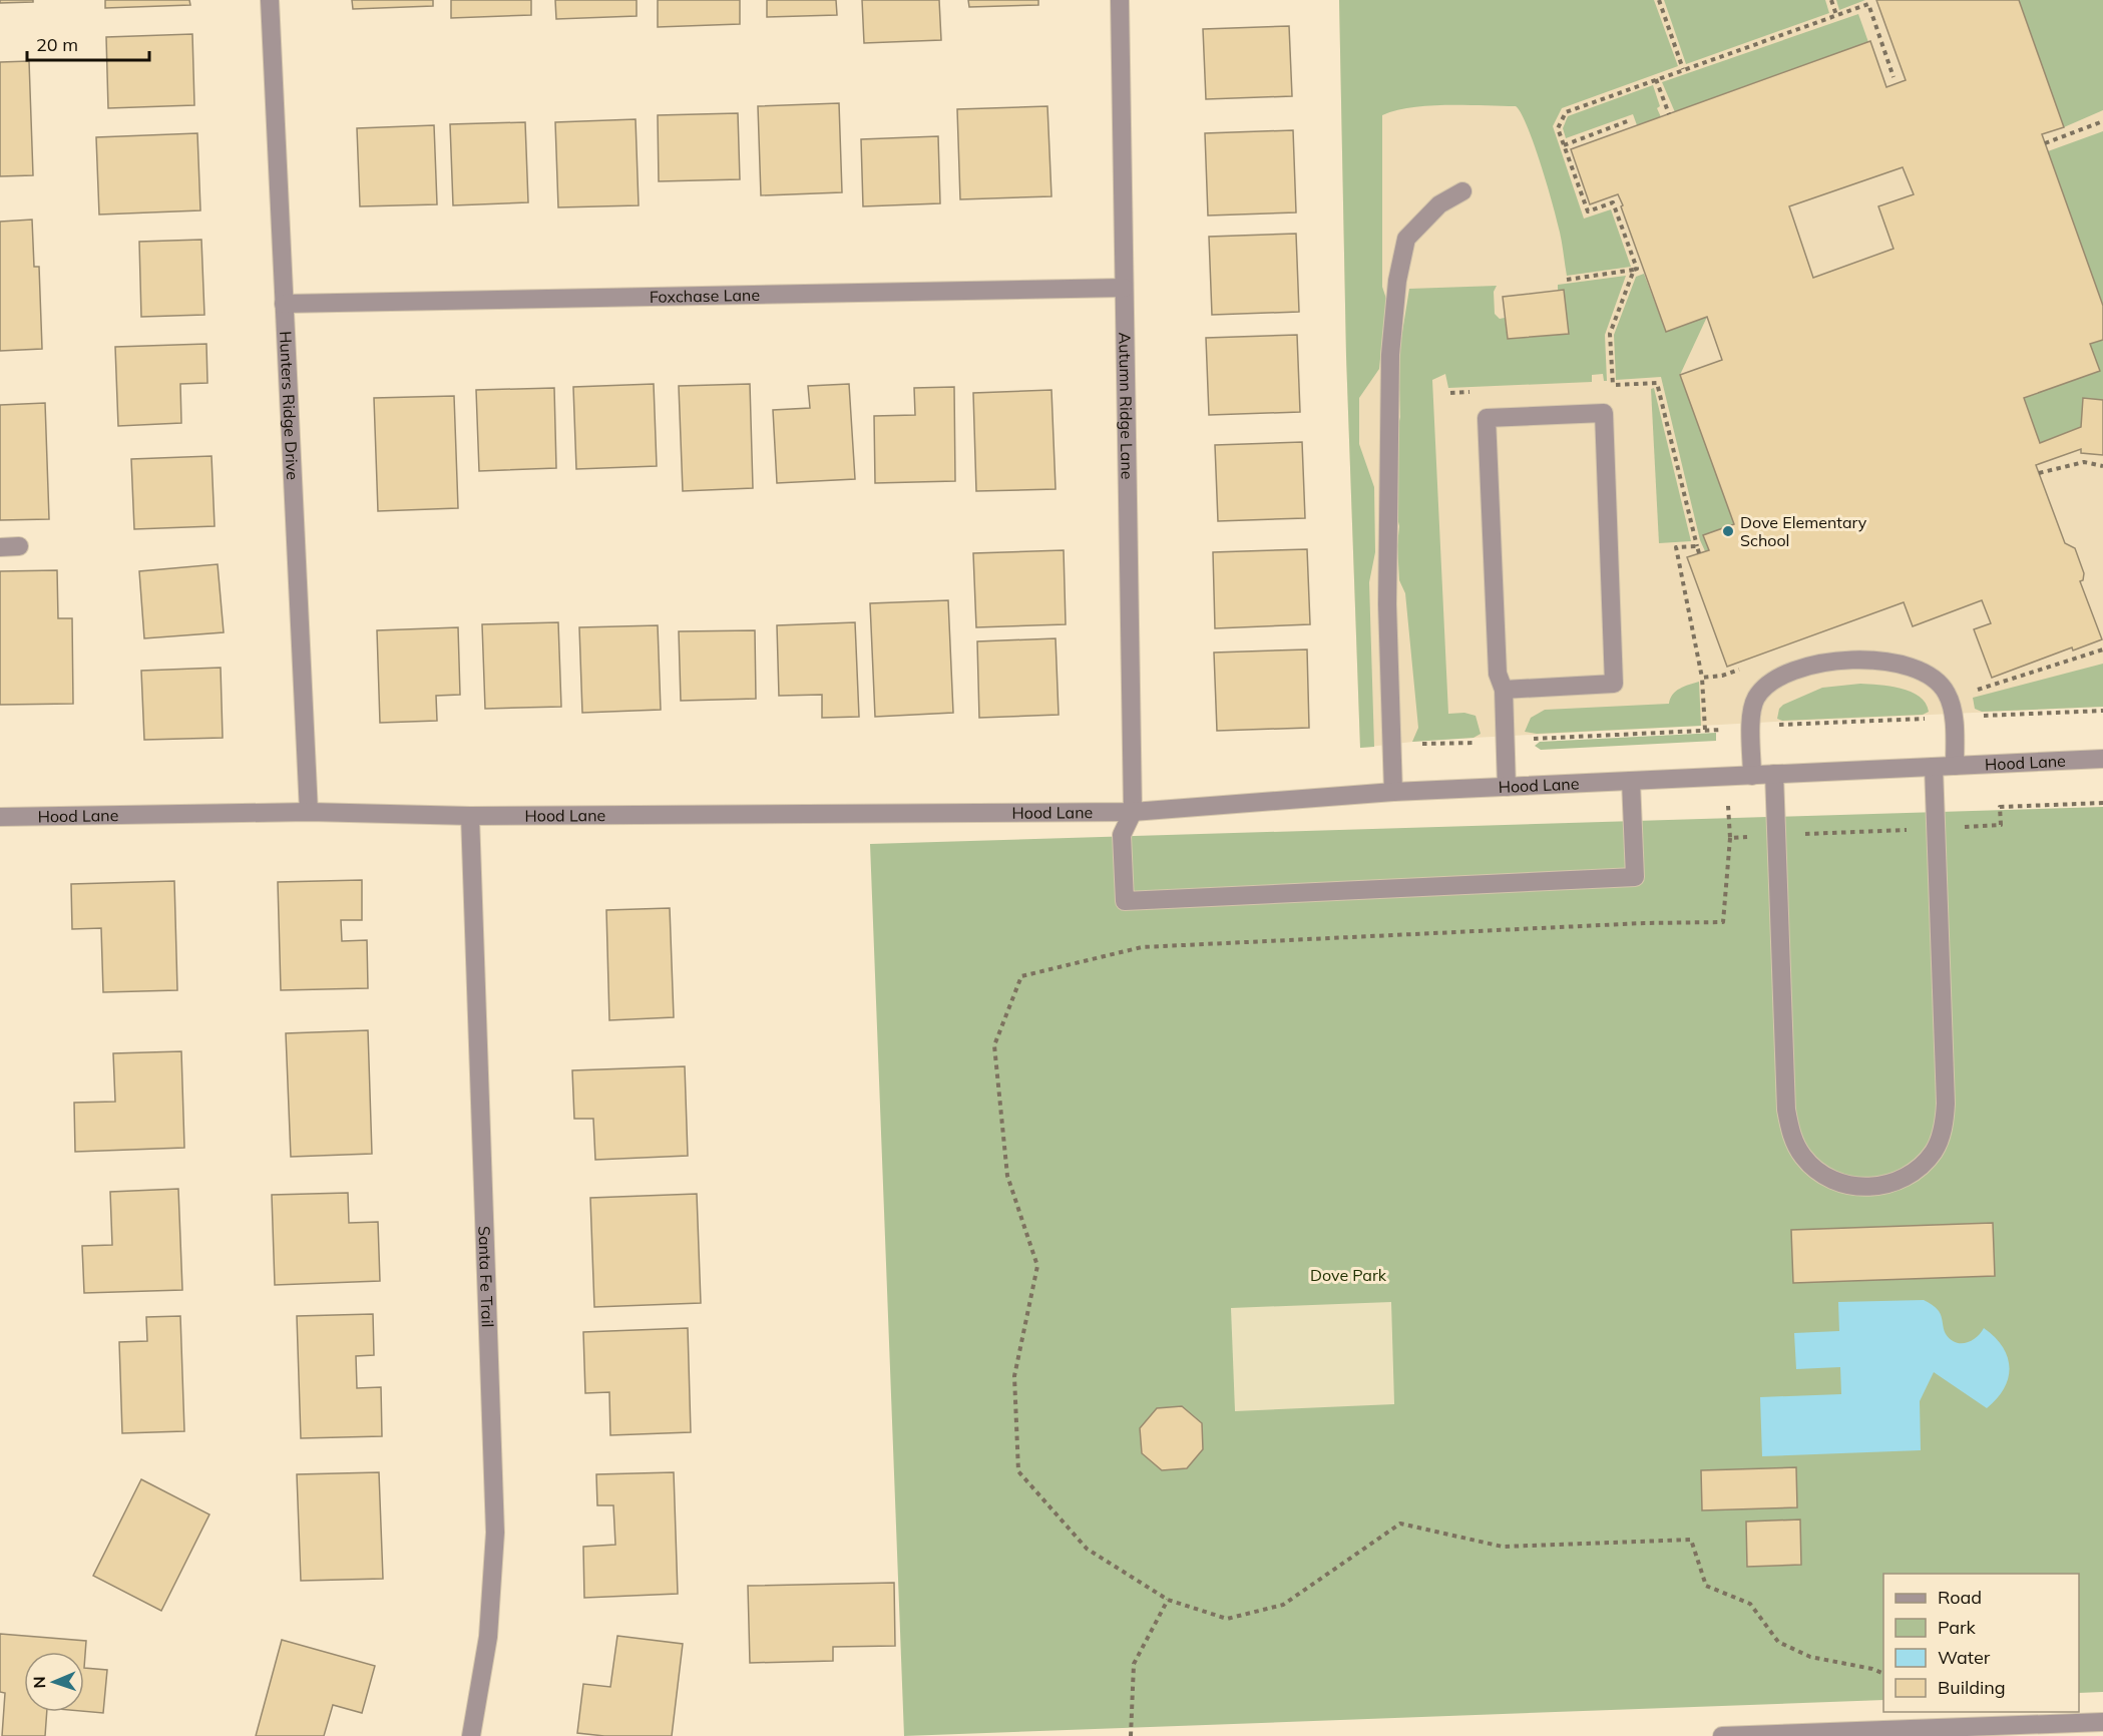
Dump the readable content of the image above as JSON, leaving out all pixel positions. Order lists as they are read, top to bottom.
{
  "streets": {
    "street": [
      "Foxchase Lane",
      "Hunters Ridge Drive",
      "Autumn Ridge Lane",
      "Hood Lane",
      "Santa Fe Trail"
    ]
  },
  "crossings": [
    ["Foxchase Lane", "Hunters Ridge Drive"],
    ["Foxchase Lane", "Autumn Ridge Lane"],
    ["Hunters Ridge Drive", "Hood Lane"],
    ["Autumn Ridge Lane", "Hood Lane"],
    ["Hood Lane", "Santa Fe Trail"]
  ],
  "parks": ["Dove Park"],
  "places": ["Dove Elementary School"],
  "legend": [
    "Road",
    "Park",
    "Water",
    "Building"
  ],
  "scale_bar": "20 m",
  "north": "left"
}
